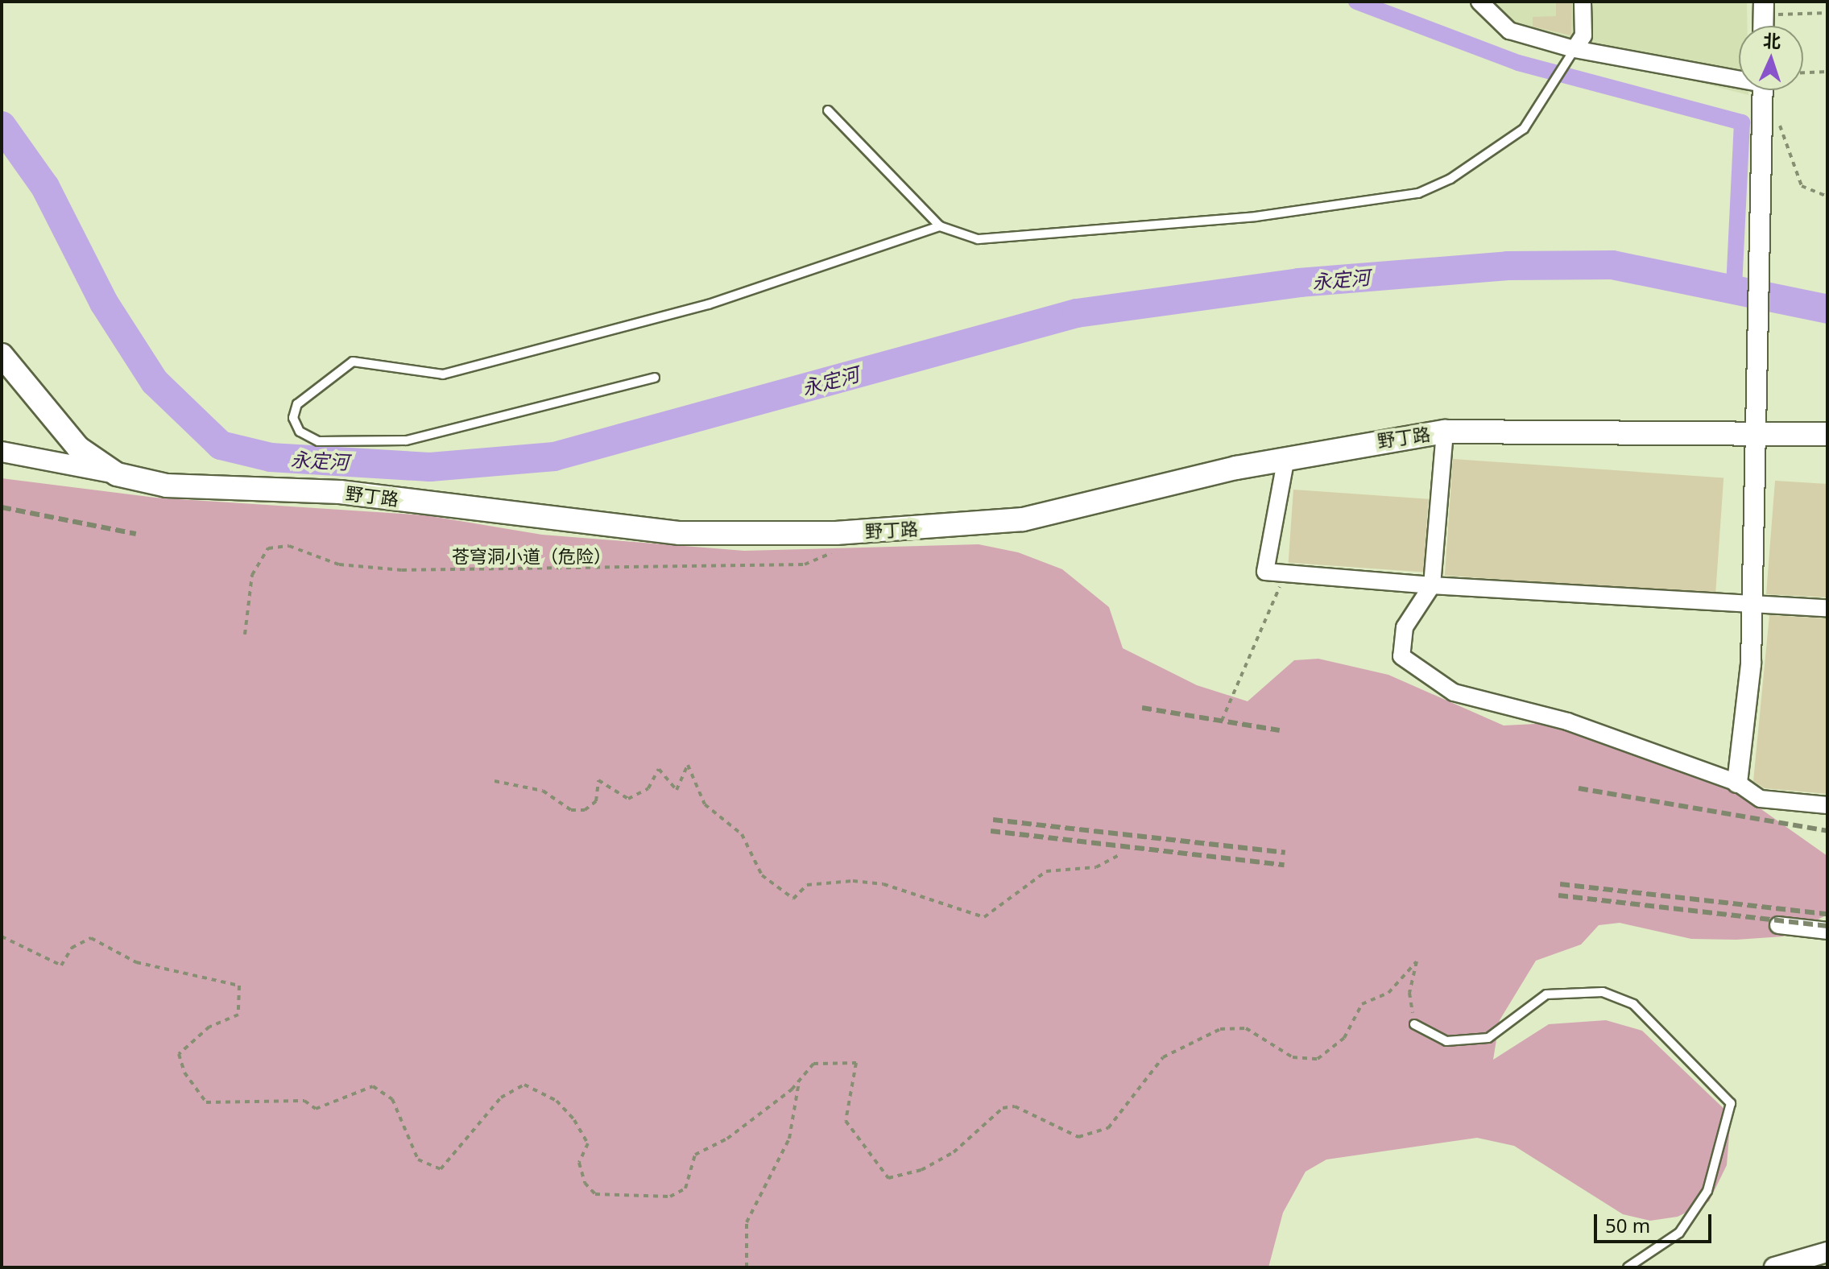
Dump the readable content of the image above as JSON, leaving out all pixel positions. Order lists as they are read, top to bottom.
{
  "streets": {
    "main road": ["野丁路"],
    "path": ["苍穹洞小道（危险）"]
  },
  "water": ["永定河"],
  "scale_bar": "50 m",
  "north": "top"
}
